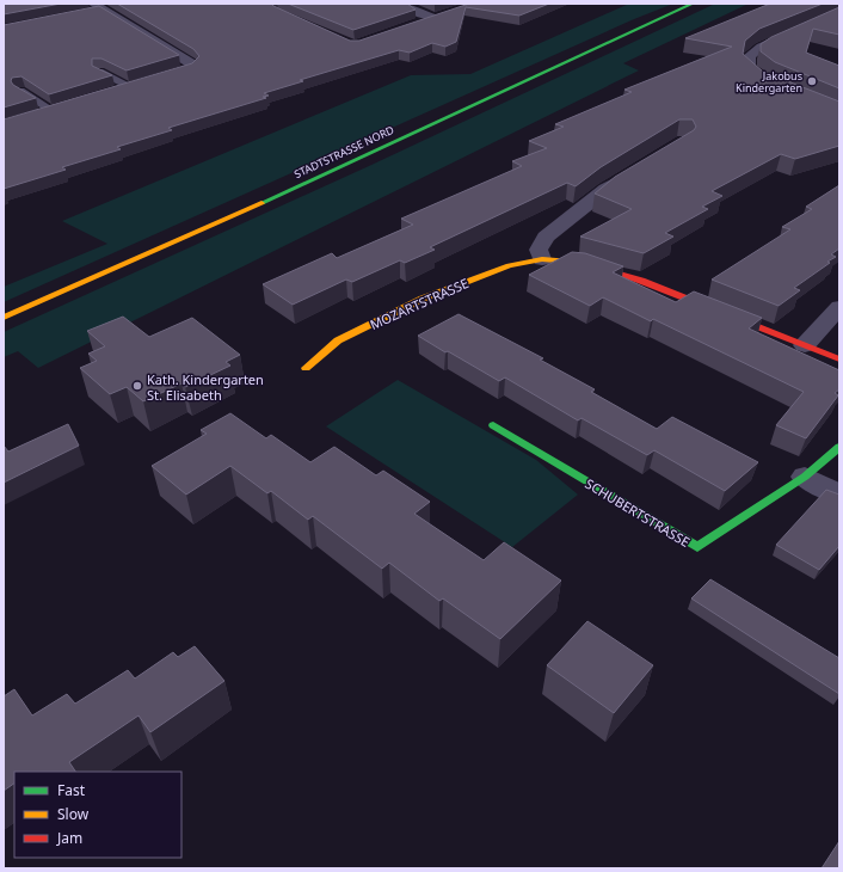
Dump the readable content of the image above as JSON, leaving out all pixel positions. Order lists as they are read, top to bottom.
{
  "streets": {
    "main road": ["STADTSTRASSE NORD", "MOZARTSTRASSE", "SCHUBERTSTRASSE"]
  },
  "places": ["Jakobus Kindergarten", "Kath. Kindergarten St. Elisabeth"],
  "legend": ["Fast", "Slow", "Jam"]
}
